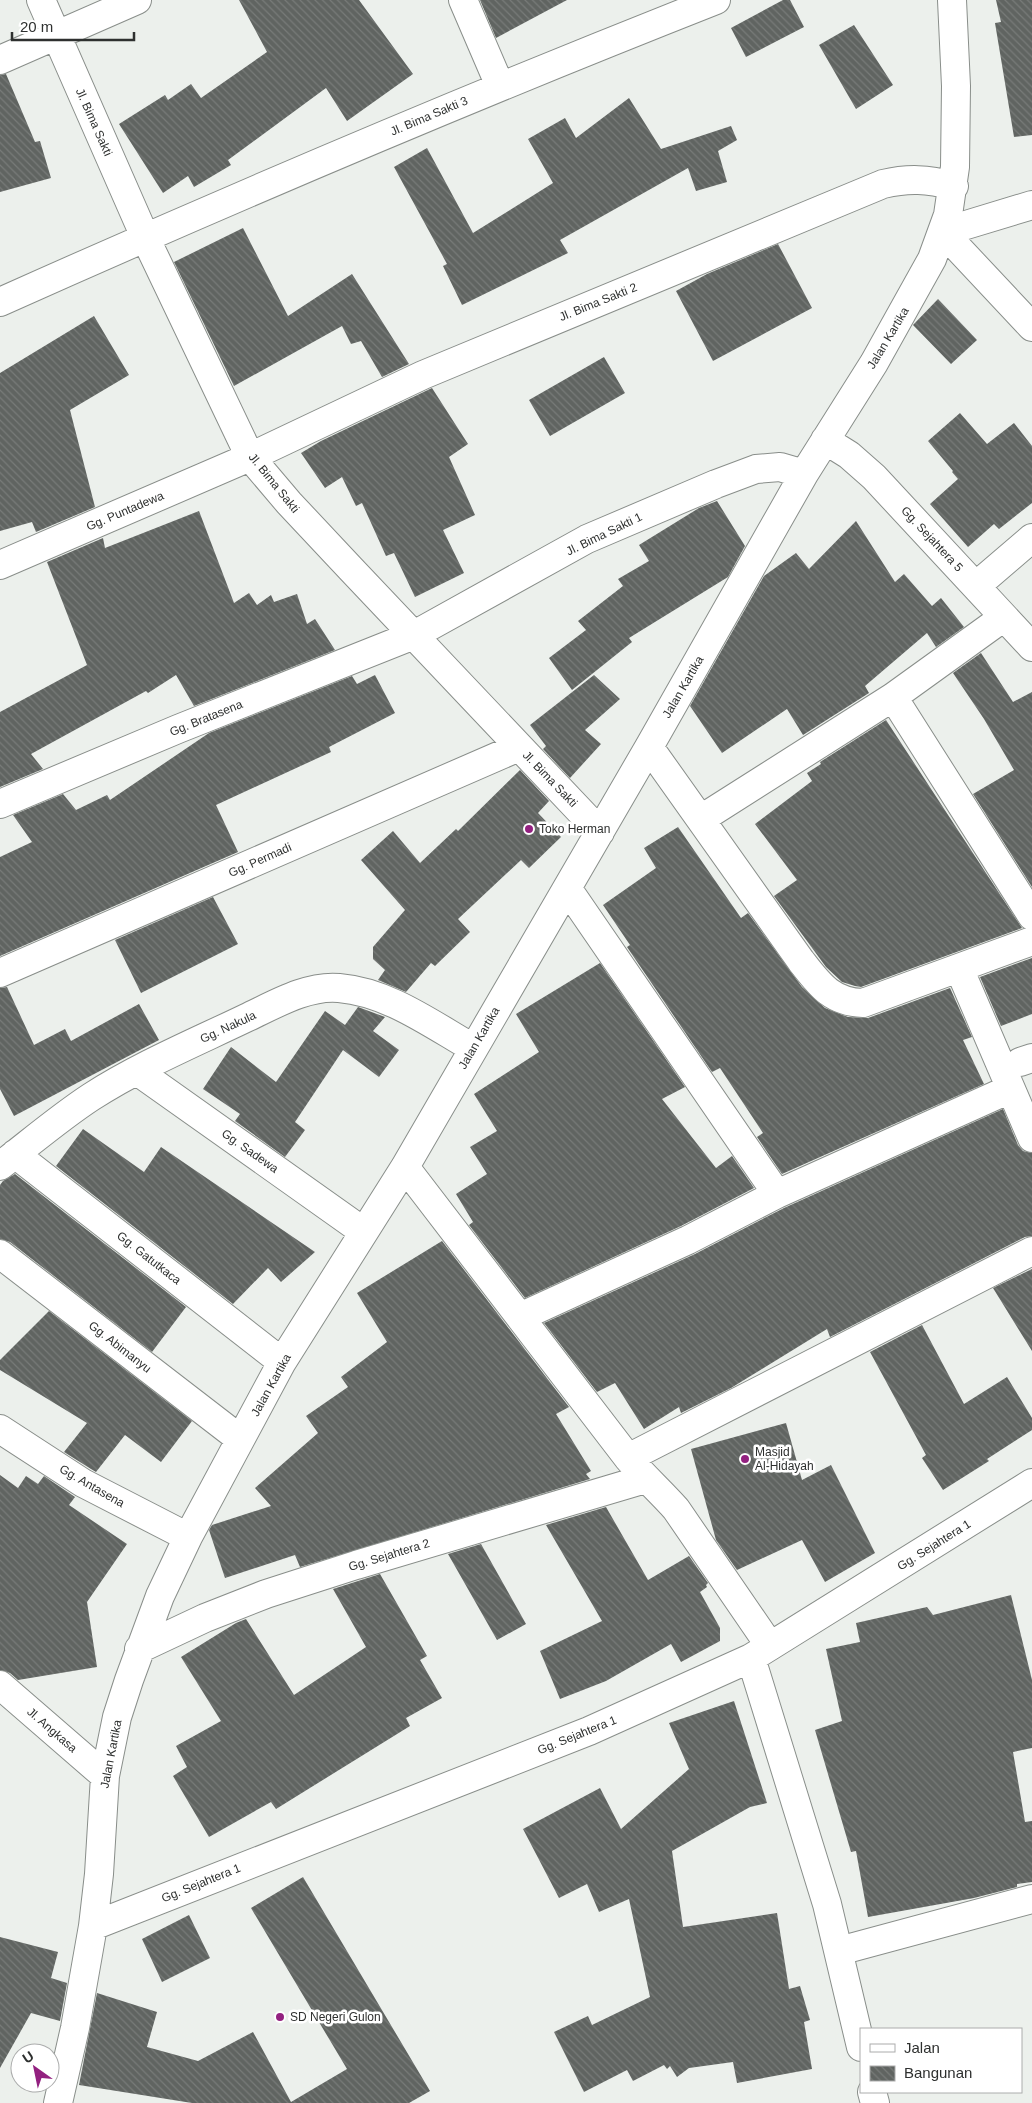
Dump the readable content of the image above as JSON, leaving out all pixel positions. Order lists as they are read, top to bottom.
{
  "streets": {
    "street": [
      "Jl. Bima Sakti 3",
      "Jl. Bima Sakti",
      "Jl. Bima Sakti 2",
      "Jalan Kartika",
      "Gg. Puntadewa",
      "Jl. Bima Sakti 1",
      "Gg. Sejahtera 5",
      "Gg. Bratasena",
      "Gg. Permadi",
      "Gg. Nakula",
      "Gg. Sadewa",
      "Gg. Gatutkaca",
      "Gg. Abimanyu",
      "Gg. Antasena",
      "Gg. Sejahtera 1",
      "Gg. Sejahtera 2",
      "Jl. Angkasa"
    ]
  },
  "crossings": [
    ["Jl. Bima Sakti 3", "Jl. Bima Sakti"],
    ["Jl. Bima Sakti", "Jl. Bima Sakti 2"],
    ["Jl. Bima Sakti", "Jalan Kartika"],
    ["Jl. Bima Sakti", "Gg. Puntadewa"],
    ["Jl. Bima Sakti", "Jl. Bima Sakti 1"],
    ["Jl. Bima Sakti", "Gg. Bratasena"],
    ["Jl. Bima Sakti", "Gg. Permadi"],
    ["Jl. Bima Sakti 2", "Jalan Kartika"],
    ["Jl. Bima Sakti 2", "Gg. Puntadewa"],
    ["Jalan Kartika", "Jl. Bima Sakti 1"],
    ["Jalan Kartika", "Gg. Sejahtera 5"],
    ["Jalan Kartika", "Gg. Nakula"],
    ["Jalan Kartika", "Gg. Sadewa"],
    ["Jalan Kartika", "Gg. Gatutkaca"],
    ["Jalan Kartika", "Gg. Abimanyu"],
    ["Jalan Kartika", "Gg. Antasena"],
    ["Jalan Kartika", "Gg. Sejahtera 1"],
    ["Jalan Kartika", "Gg. Sejahtera 2"],
    ["Jalan Kartika", "Jl. Angkasa"],
    ["Jl. Bima Sakti 1", "Gg. Bratasena"],
    ["Gg. Nakula", "Gg. Sadewa"],
    ["Gg. Nakula", "Gg. Gatutkaca"]
  ],
  "places": ["Toko Herman", "Masjid Al-Hidayah", "SD Negeri Gulon"],
  "legend": ["Jalan", "Bangunan"],
  "scale_bar": "20 m",
  "north": "top left"
}
